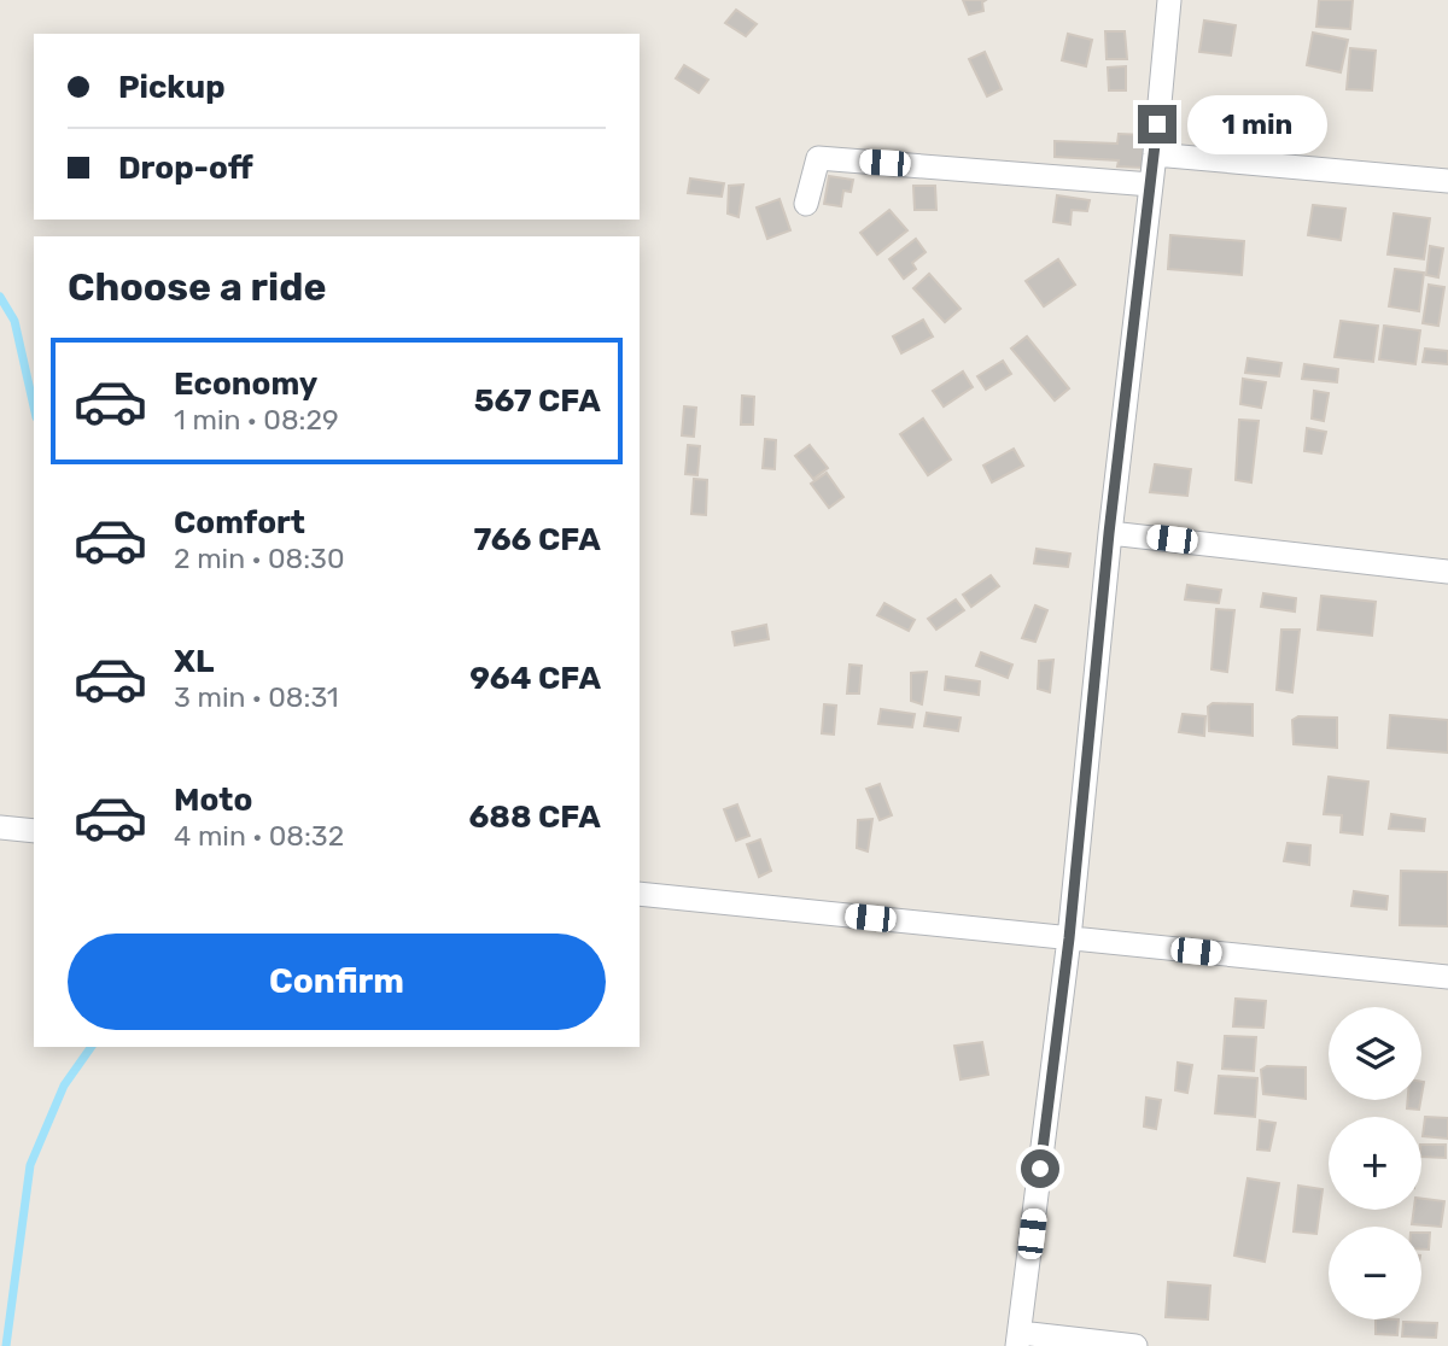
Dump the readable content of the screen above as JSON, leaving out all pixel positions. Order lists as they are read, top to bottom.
{
  "page": {
    "banner": ["Pickup", "Drop-off"],
    "bubble": "1 min",
    "heading": "Choose a ride",
    "list": [
      {
        "name": "Economy",
        "note": "1 min · 08:29",
        "value": "567 CFA"
      },
      {
        "name": "Comfort",
        "note": "2 min · 08:30",
        "value": "766 CFA"
      },
      {
        "name": "XL",
        "note": "3 min · 08:31",
        "value": "964 CFA"
      },
      {
        "name": "Moto",
        "note": "4 min · 08:32",
        "value": "688 CFA"
      }
    ],
    "buttons": "Confirm",
    "map_buttons": ["+", "−"]
  }
}
